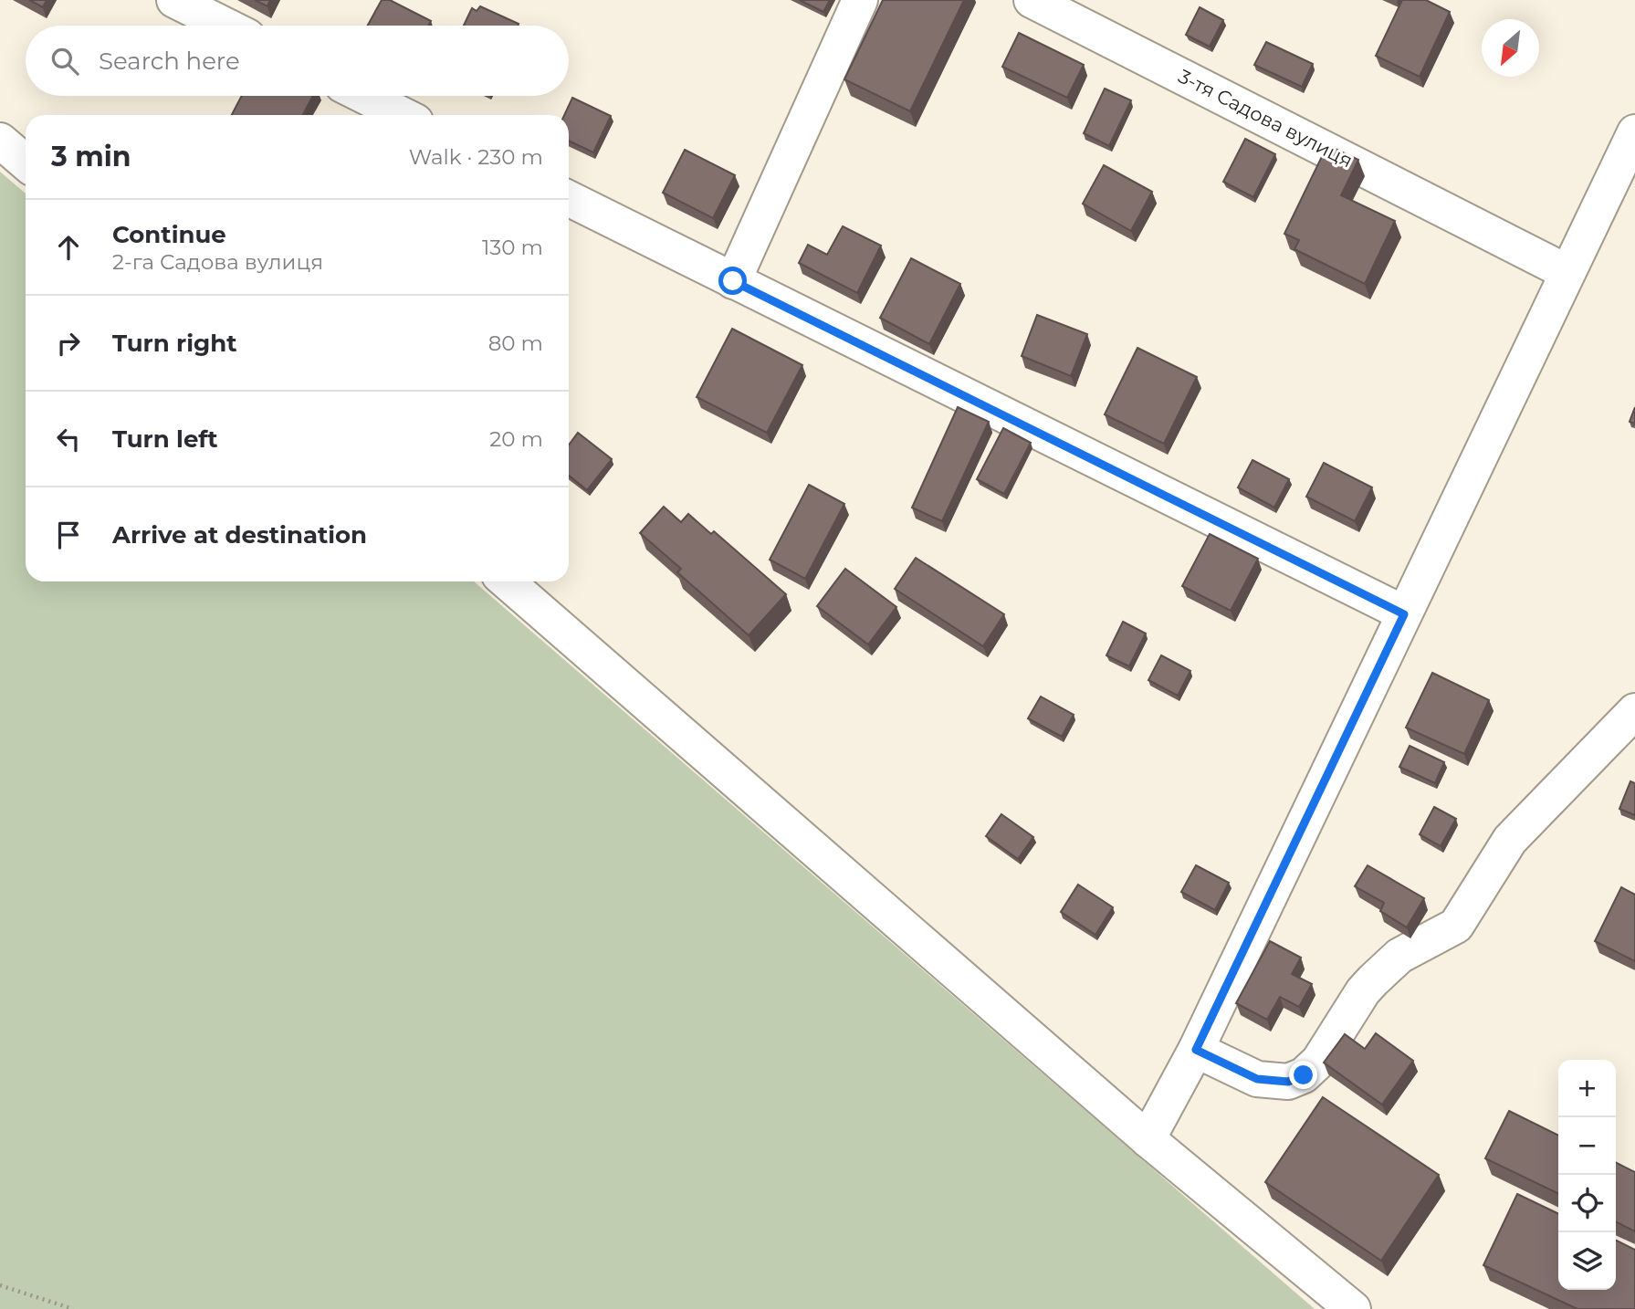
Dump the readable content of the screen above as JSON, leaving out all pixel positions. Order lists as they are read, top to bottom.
{
  "streets": {
    "street": ["3-тя Садова вулиця"]
  },
  "north": "bottom left",
  "page": {
    "search": "Search here",
    "heading": ["3 min", "Walk · 230 m"],
    "list": [
      ["Continue", "2-га Садова вулиця", "130 m"],
      ["Turn right", "80 m"],
      ["Turn left", "20 m"],
      "Arrive at destination"
    ],
    "map_buttons": ["+", "−"]
  }
}
